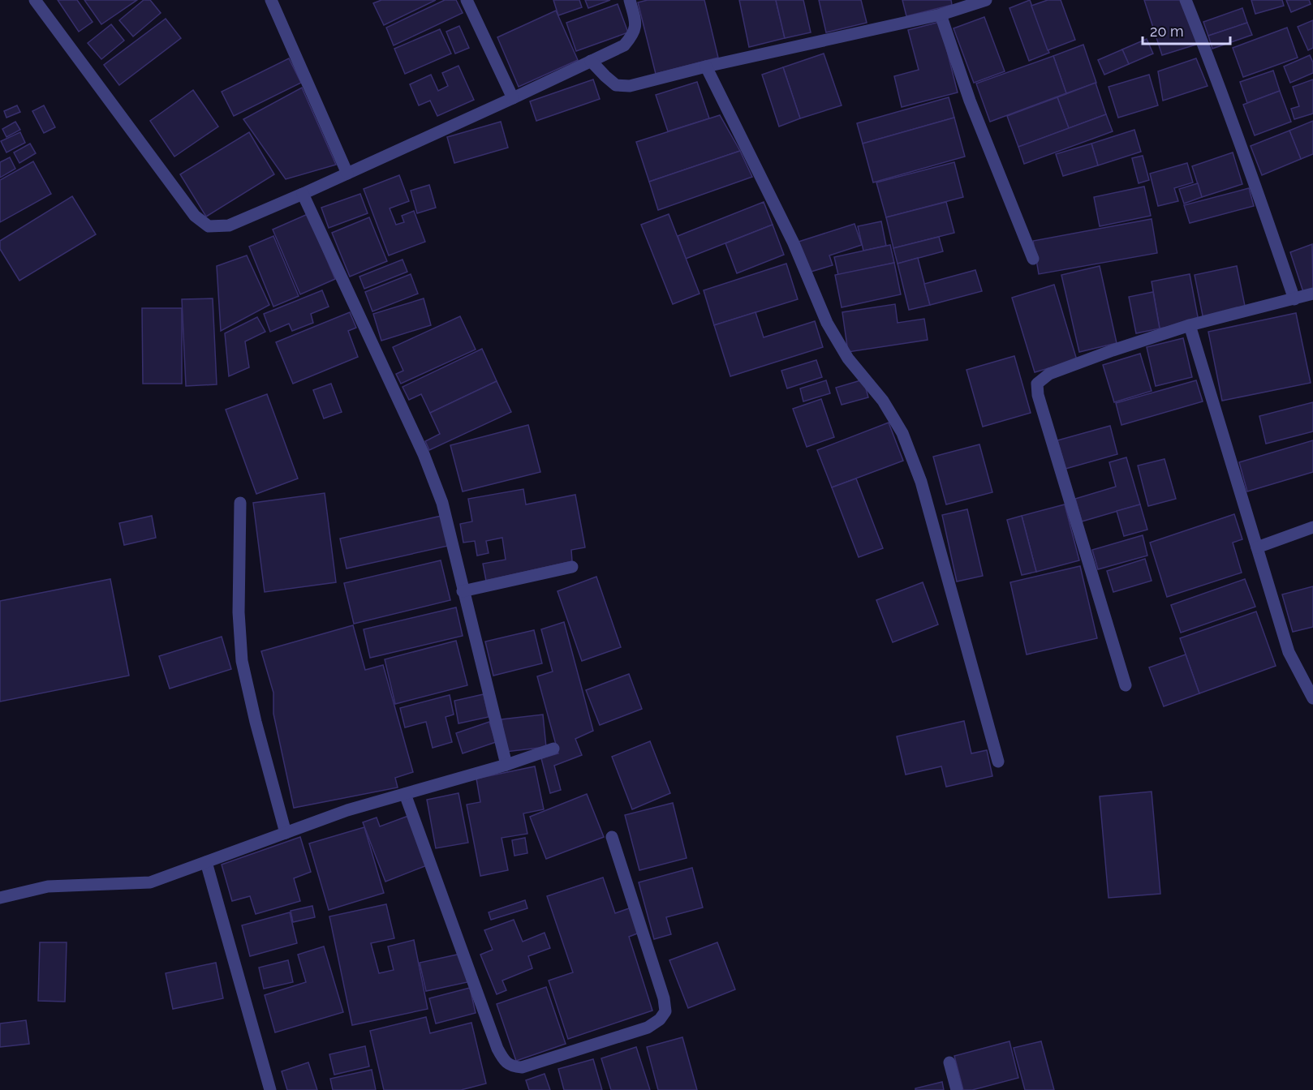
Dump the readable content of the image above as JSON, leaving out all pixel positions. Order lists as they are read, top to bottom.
{
  "scale_bar": "20 m"
}
